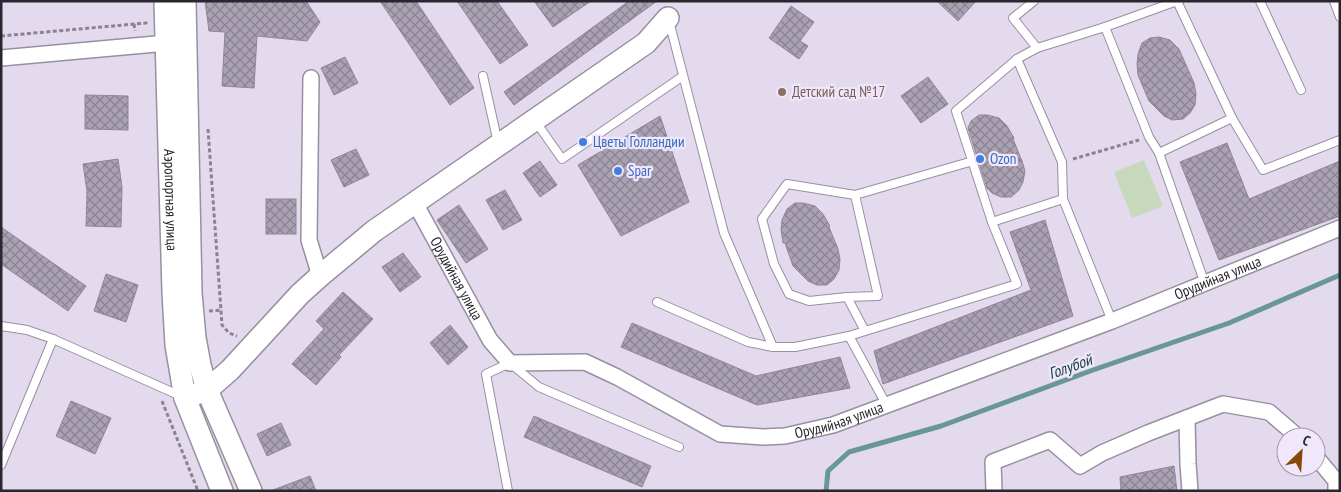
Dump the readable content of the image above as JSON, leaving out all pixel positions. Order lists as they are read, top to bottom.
{
  "streets": {
    "main road": ["Аэропортная улица"],
    "street": ["Орудийная улица"]
  },
  "water": ["Голубой"],
  "places": [
    "Детский сад №17",
    "Цветы Голландии",
    "Ozon",
    "Spar"
  ],
  "north": "top right"
}
